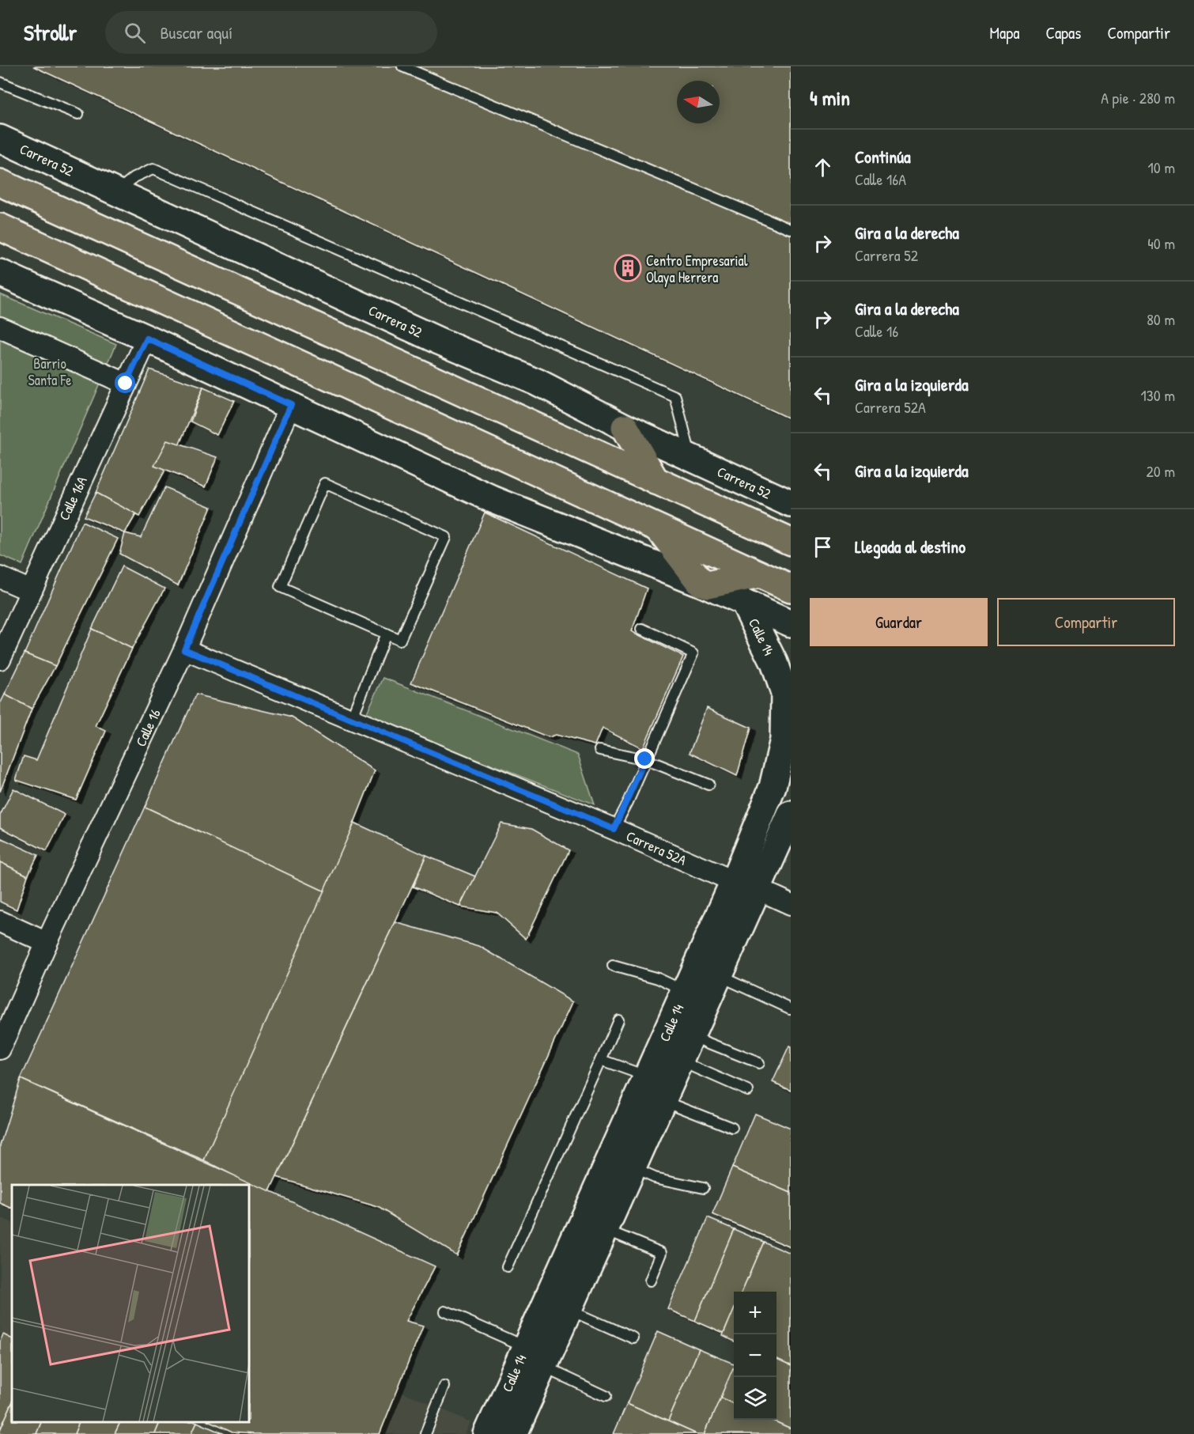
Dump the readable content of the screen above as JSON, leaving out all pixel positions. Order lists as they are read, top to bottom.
{
  "streets": {
    "street": [
      "Carrera 52",
      "Calle 16A",
      "Calle 14",
      "Calle 16",
      "Carrera 52A"
    ]
  },
  "crossings": [
    ["Calle 14", "Carrera 52A"],
    ["Calle 16", "Carrera 52A"]
  ],
  "parks": ["Barrio Santa Fe"],
  "places": {
    "building": ["Centro Empresarial Olaya Herrera"]
  },
  "north": "left",
  "page": {
    "header": "Strollr",
    "search": "Buscar aquí",
    "nav": ["Mapa", "Capas", "Compartir"],
    "heading": ["4 min", "A pie · 280 m"],
    "list": [
      ["Continúa", "Calle 16A", "10 m"],
      ["Gira a la derecha", "Carrera 52", "40 m"],
      ["Gira a la derecha", "Calle 16", "80 m"],
      ["Gira a la izquierda", "Carrera 52A", "130 m"],
      ["Gira a la izquierda", "20 m"],
      "Llegada al destino"
    ],
    "buttons": ["Guardar", "Compartir"],
    "map_buttons": ["+", "−"]
  }
}
